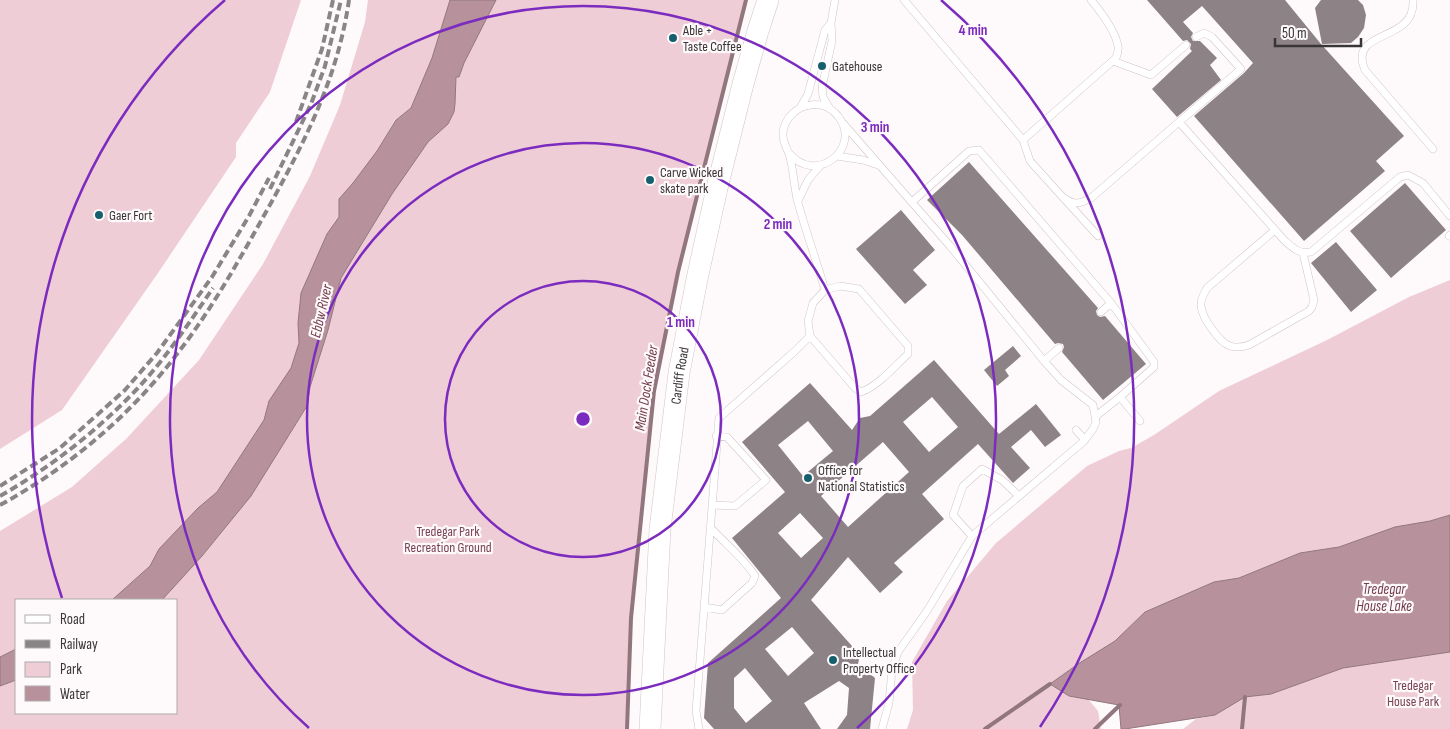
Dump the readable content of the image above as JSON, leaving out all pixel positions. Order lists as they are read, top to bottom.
{
  "streets": {
    "main road": ["Cardiff Road"]
  },
  "water": ["Ebbw River", "Main Dock Feeder", "Tredegar House Lake"],
  "parks": ["Tredegar Park Recreation Ground", "Tredegar House Park"],
  "places": [
    "Able + Taste Coffee",
    "Gatehouse",
    "Carve Wicked skate park",
    "Gaer Fort",
    "Office for National Statistics",
    "Intellectual Property Office"
  ],
  "legend": [
    "Road",
    "Railway",
    "Park",
    "Water"
  ],
  "scale_bar": "50 m",
  "rings": [
    "4 min",
    "3 min",
    "2 min",
    "1 min"
  ]
}
